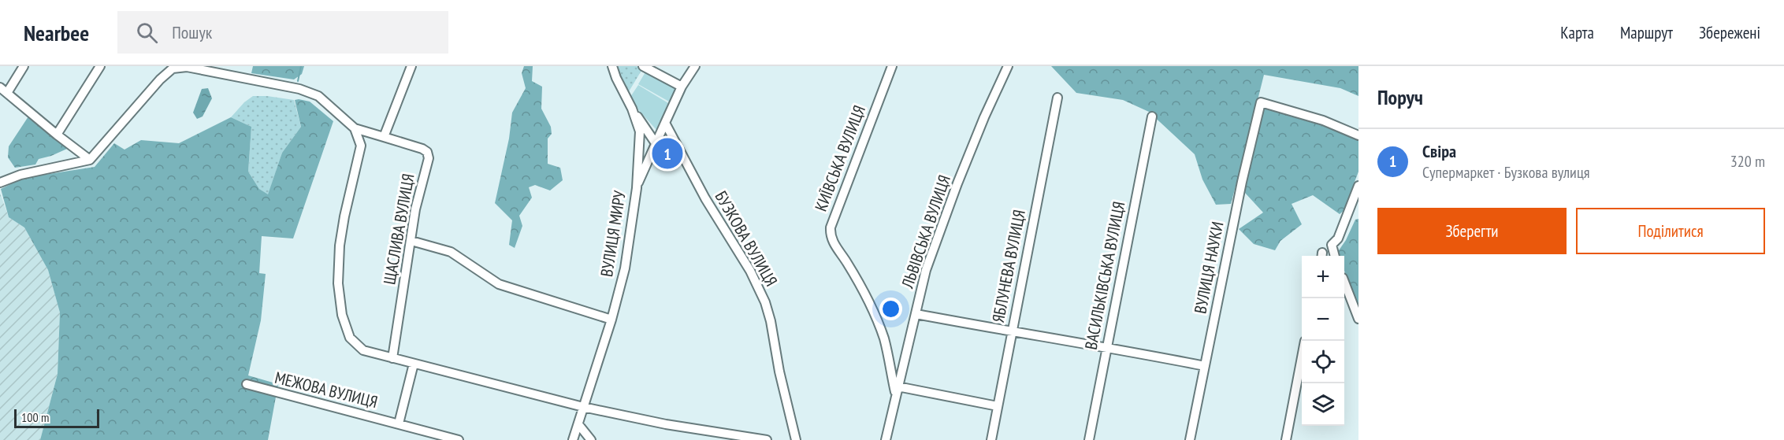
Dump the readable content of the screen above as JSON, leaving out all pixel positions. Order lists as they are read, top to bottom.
{
  "streets": {
    "street": [
      "КИЇВСЬКА ВУЛИЦЯ",
      "ЩАСЛИВА ВУЛИЦЯ",
      "ЛЬВІВСЬКА ВУЛИЦЯ",
      "ВУЛИЦЯ МИРУ",
      "БУЗКОВА ВУЛИЦЯ",
      "ЯБЛУНЕВА ВУЛИЦЯ",
      "ВУЛИЦЯ НАУКИ",
      "ВАСИЛЬКІВСЬКА ВУЛИЦЯ",
      "МЕЖОВА ВУЛИЦЯ"
    ]
  },
  "crossings": [
    ["КИЇВСЬКА ВУЛИЦЯ", "ЛЬВІВСЬКА ВУЛИЦЯ"]
  ],
  "scale_bar": "100 m",
  "page": {
    "header": "Nearbee",
    "search": "Пошук",
    "nav": ["Карта", "Маршрут", "Збережені"],
    "heading": "Поруч",
    "list": [
      {
        "mark": "1",
        "name": "Свіра",
        "note": "Супермаркет · Бузкова вулиця",
        "value": "320 m"
      }
    ],
    "pins": "1",
    "buttons": ["Зберегти", "Поділитися"],
    "map_buttons": ["+", "−"],
    "scale": "100 m"
  }
}
